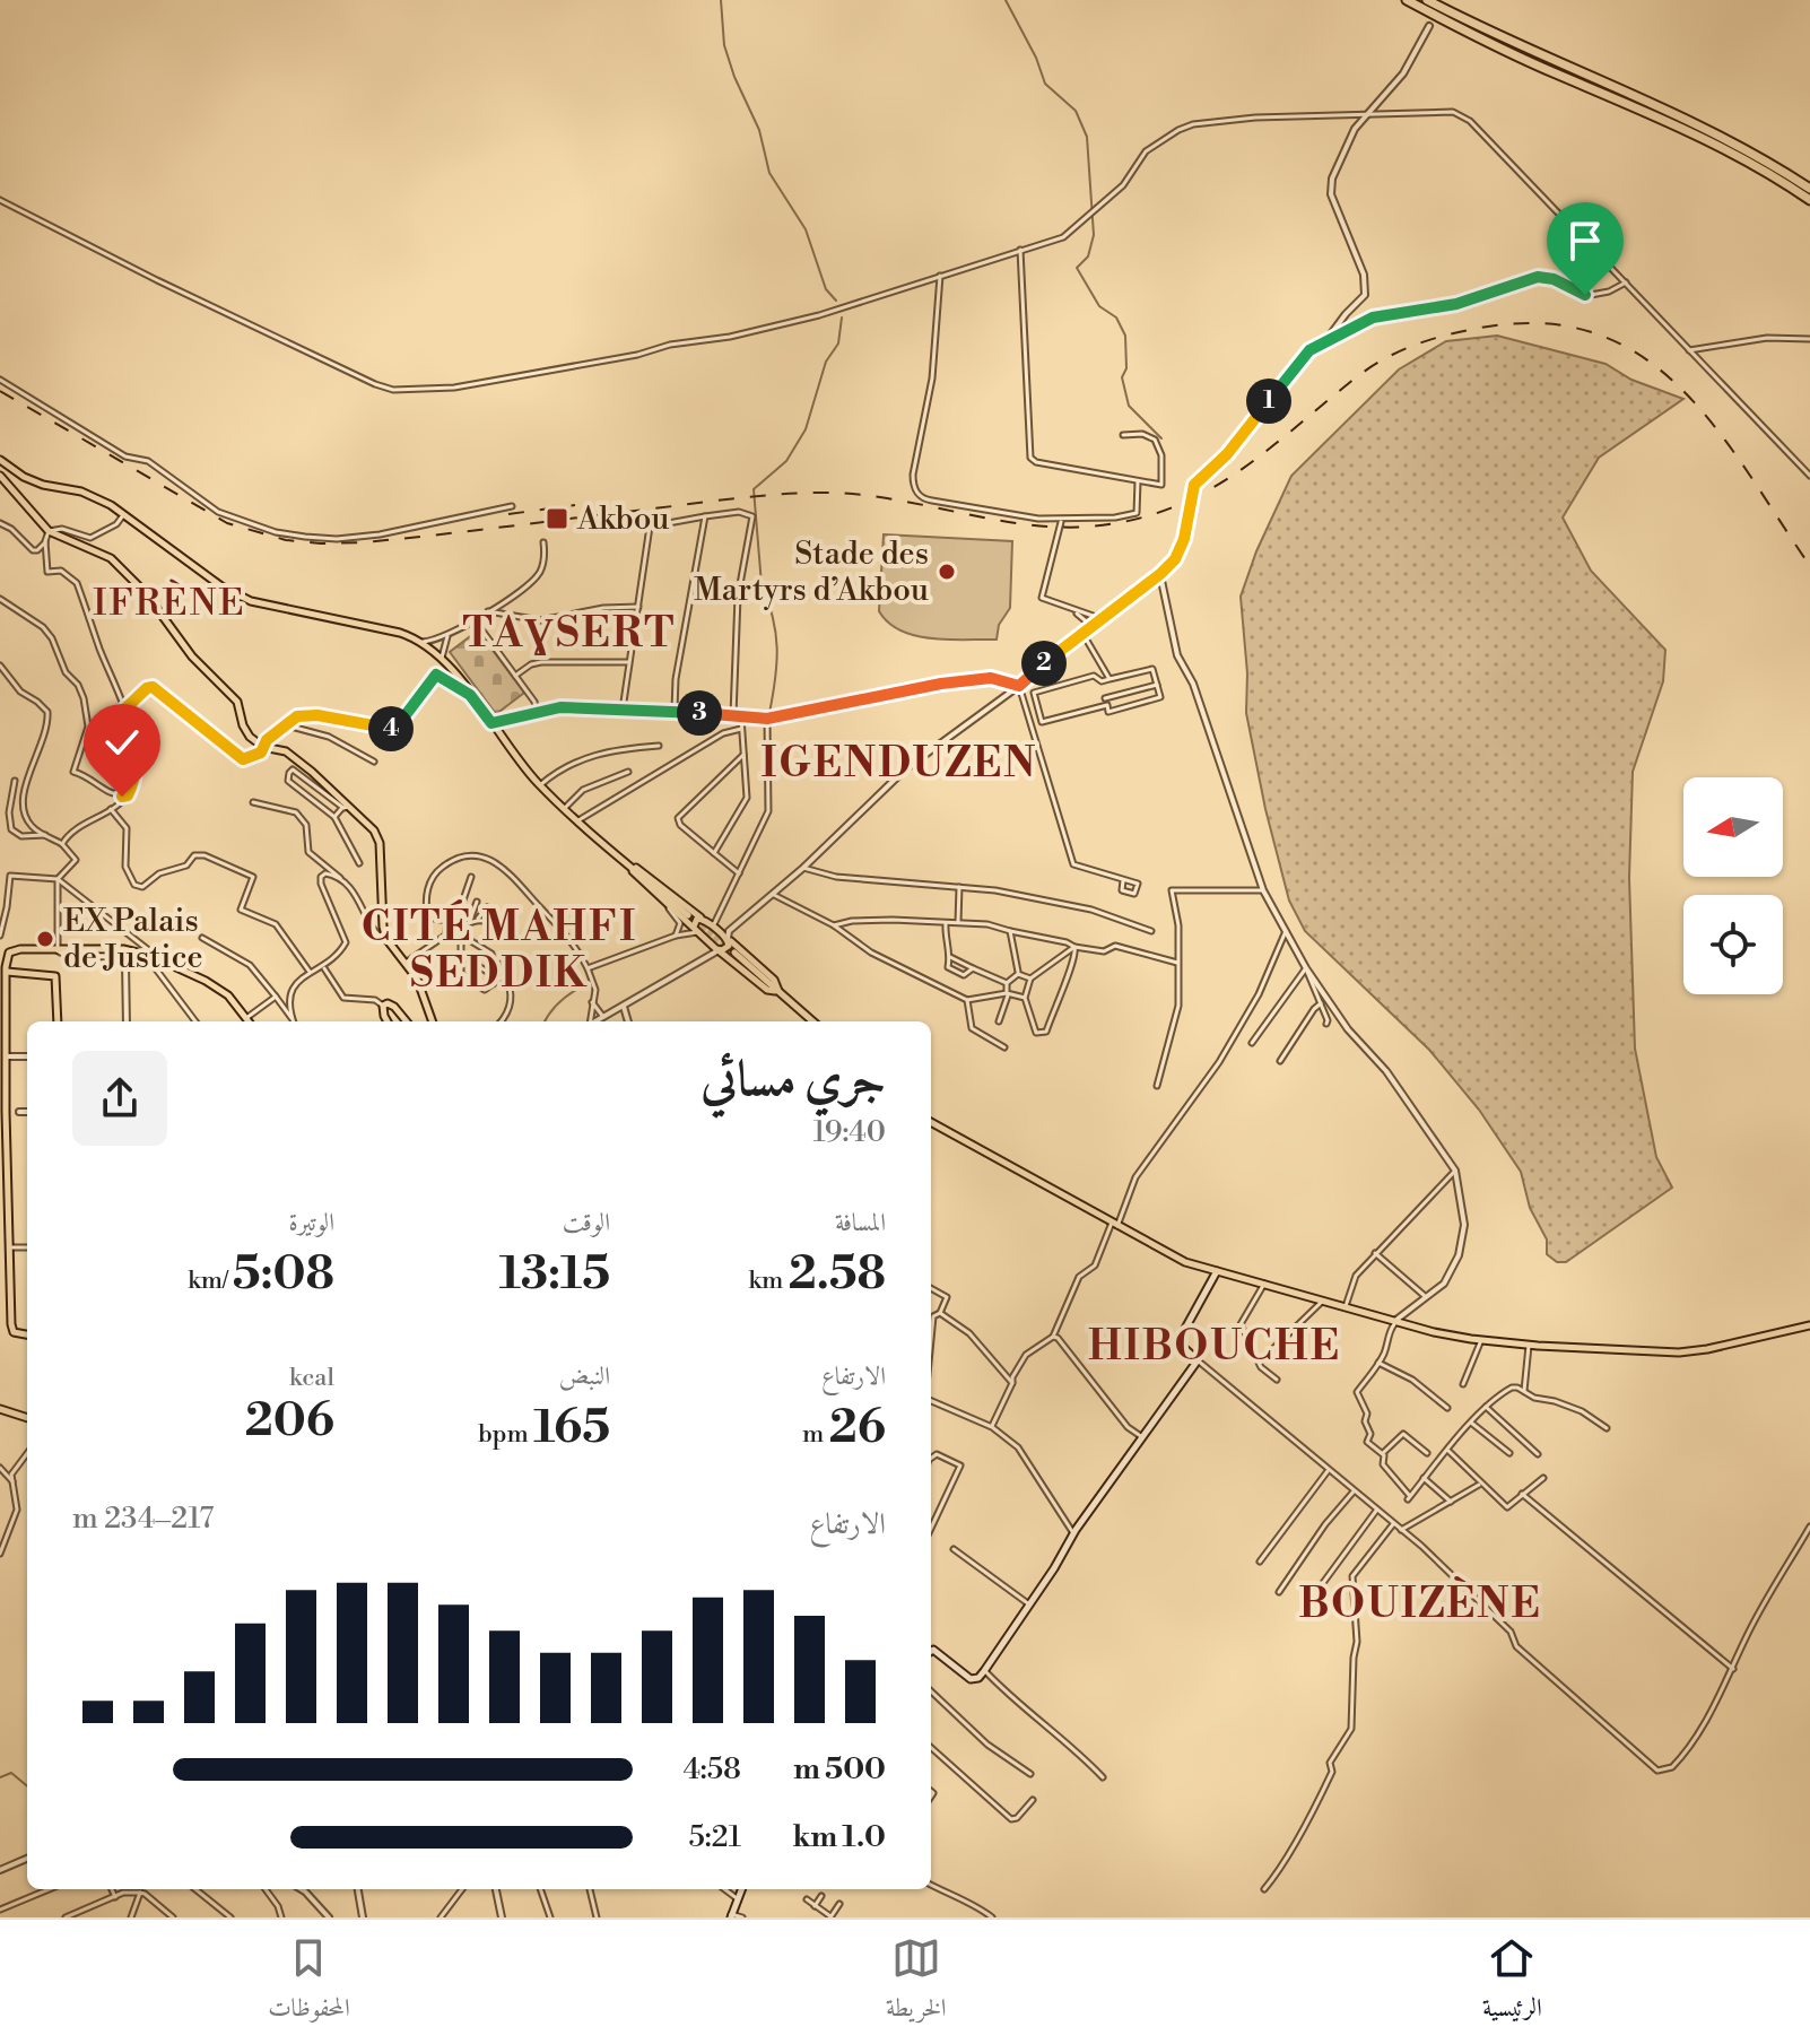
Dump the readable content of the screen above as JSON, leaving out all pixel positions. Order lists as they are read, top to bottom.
{
  "districts": [
    "IFRÈNE",
    "TAƔSERT",
    "IGENDUZEN",
    "CITÉ MAHFI SEDDIK",
    "HIBOUCHE",
    "BOUIZÈNE"
  ],
  "places": {
    "transit": ["Akbou"],
    "other": ["Stade des Martyrs d’Akbou", "EX Palais de Justice"]
  },
  "north": "left",
  "page": {
    "pins": [
      "1",
      "2",
      "3",
      "4"
    ],
    "heading": ["جري مسائي", "19:40"],
    "stats": [
      ["المسافة", "2.58 km"],
      ["الوقت", "13:15"],
      ["الوتيرة", "5:08 /km"],
      ["الارتفاع", "26 m"],
      ["النبض", "165 bpm"],
      ["kcal", "206"]
    ],
    "chart": ["الارتفاع", "217–234 m"],
    "list": [
      {
        "name": "500 m",
        "note": "4:58"
      },
      {
        "name": "1.0 km",
        "note": "5:21"
      }
    ],
    "tabs": ["الرئيسية", "الخريطة", "المحفوظات"]
  }
}
